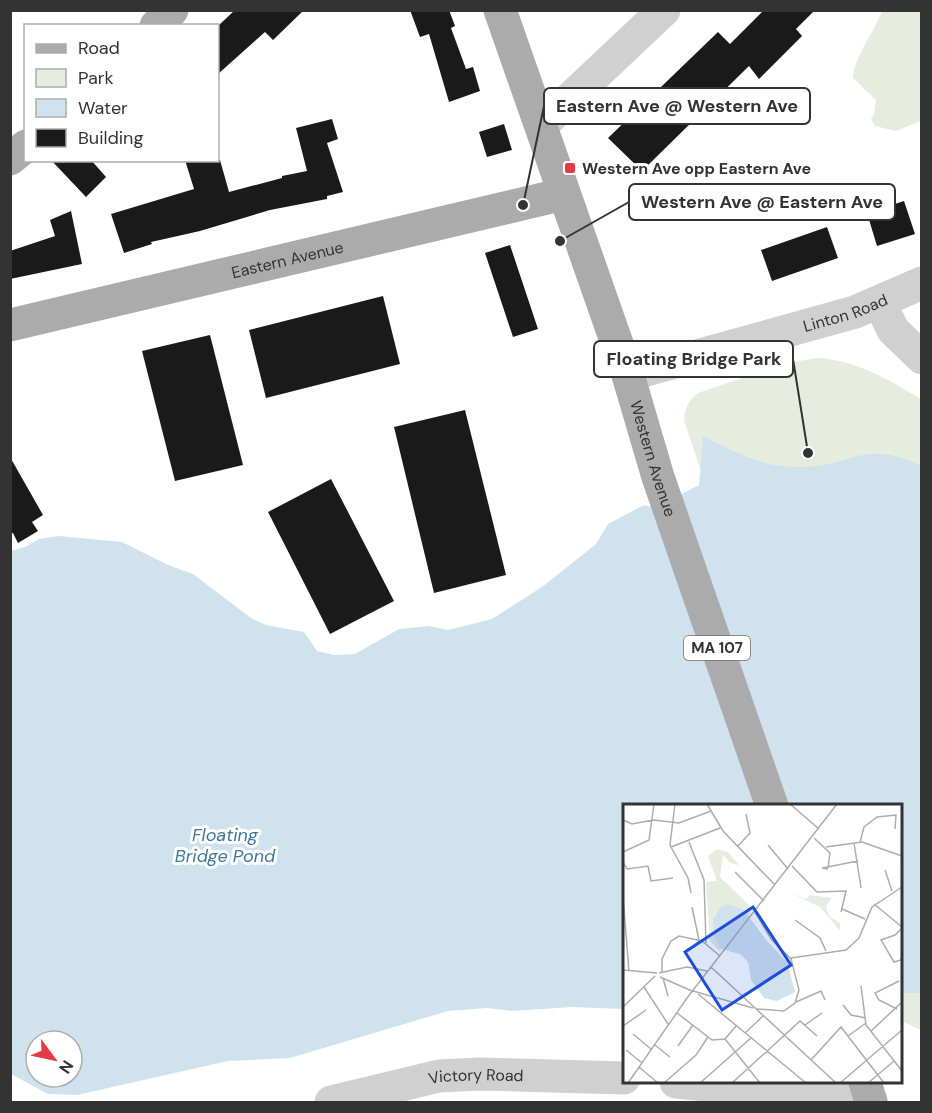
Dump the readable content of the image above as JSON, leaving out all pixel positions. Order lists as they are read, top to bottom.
{
  "streets": {
    "main road": ["Eastern Avenue", "Western Avenue", "MA 107"],
    "street": ["Linton Road", "Victory Road"]
  },
  "crossings": [
    ["Eastern Avenue", "Western Avenue"],
    ["Linton Road", "Western Avenue"]
  ],
  "water": ["Floating Bridge Pond"],
  "places": {
    "transit": ["Western Ave opp Eastern Ave"],
    "other": ["Eastern Ave @ Western Ave", "Western Ave @ Eastern Ave", "Floating Bridge Park"]
  },
  "legend": [
    "Road",
    "Park",
    "Water",
    "Building"
  ],
  "north": "bottom right"
}
